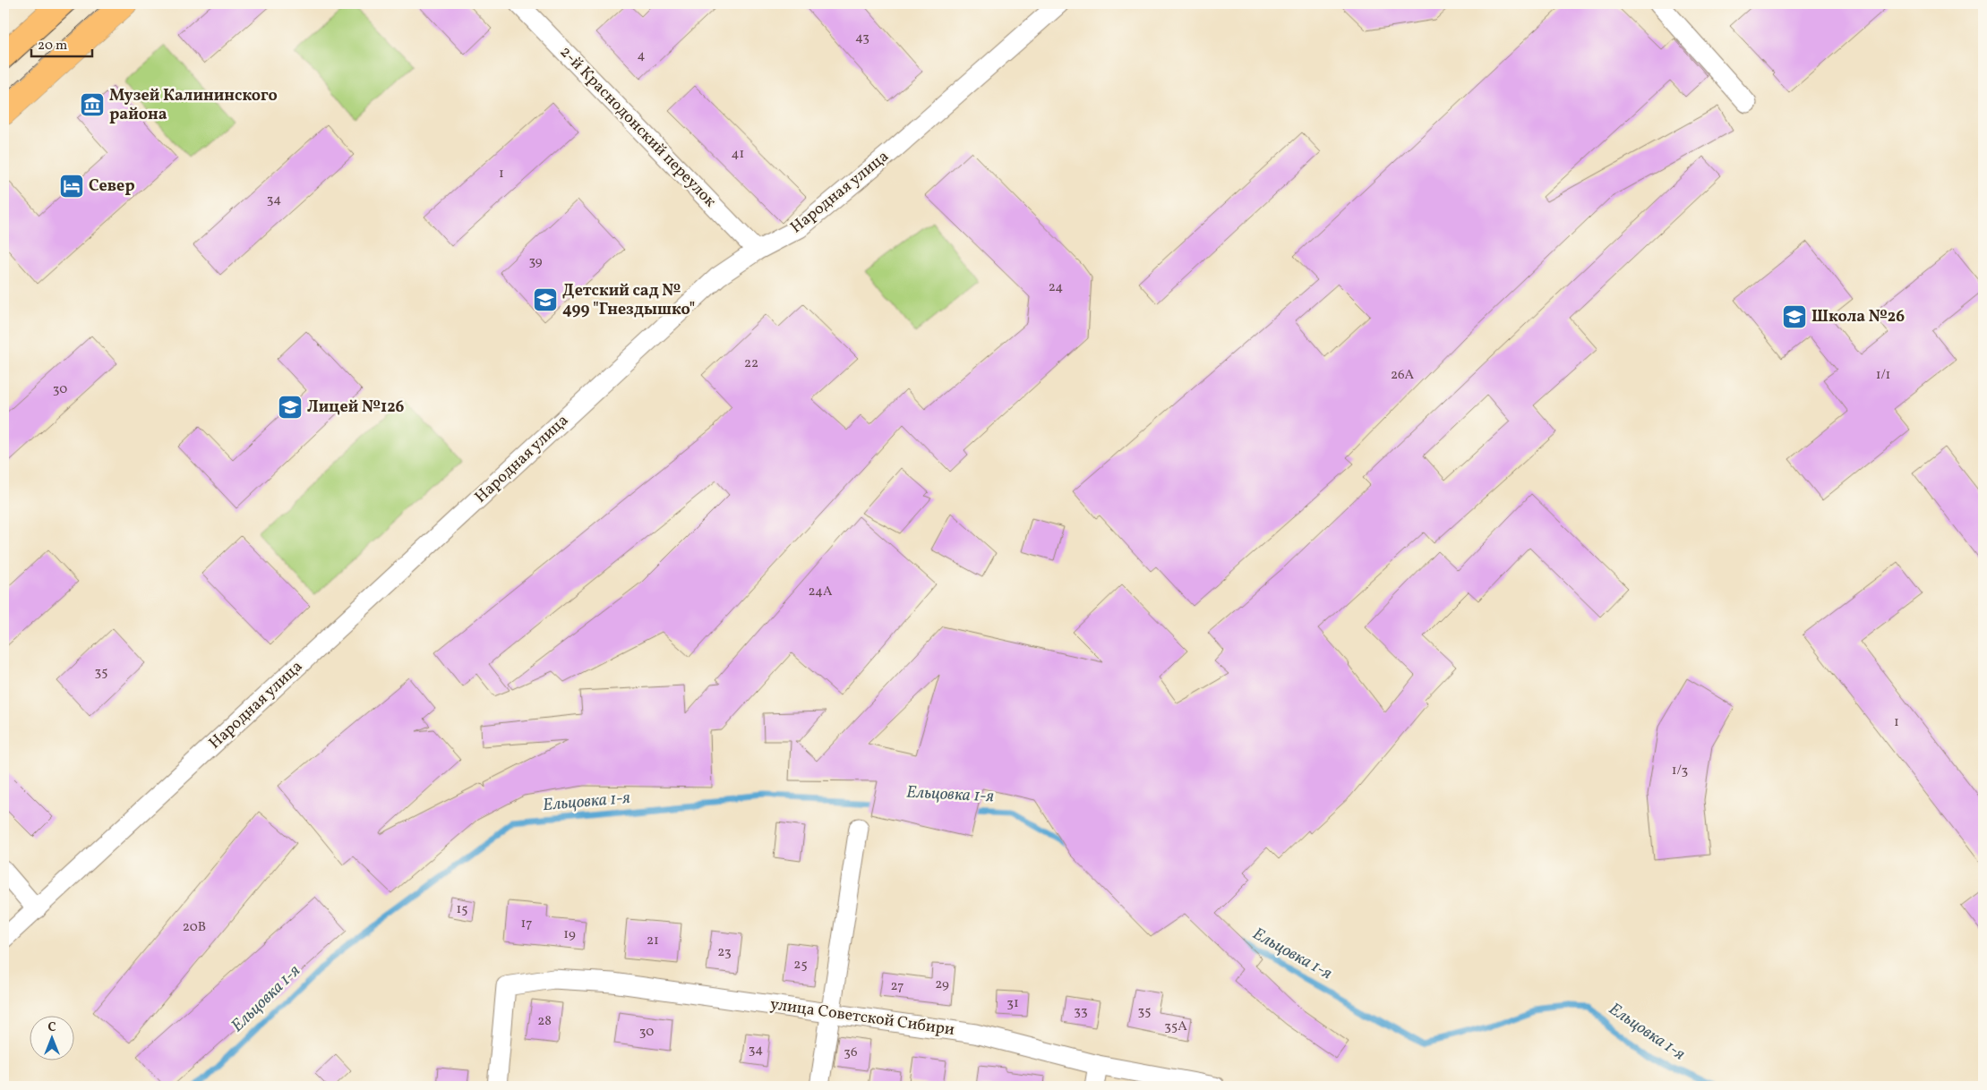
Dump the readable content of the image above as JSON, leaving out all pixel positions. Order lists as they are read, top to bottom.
{
  "streets": {
    "street": ["2-й Краснодонский переулок", "Народная улица", "улица Советской Сибири"]
  },
  "crossings": [
    ["2-й Краснодонский переулок", "Народная улица"]
  ],
  "water": ["Ельцовка 1-я"],
  "places": {
    "museum": ["Музей Калининского района"],
    "hotel": ["Север"],
    "school or university": ["Детский сад № 499 \"Гнездышко\"", "Школа №26", "Лицей №126"]
  },
  "house_numbers": [
    "43",
    "4",
    "41",
    "1",
    "34",
    "39",
    "24",
    "22",
    "26А",
    "1/1",
    "30",
    "24А",
    "35",
    "1",
    "1/3",
    "15",
    "17",
    "20В",
    "19",
    "21",
    "23",
    "25",
    "29",
    "27",
    "31",
    "33",
    "35",
    "28",
    "35А",
    "30",
    "34",
    "36"
  ],
  "scale_bar": "20 m",
  "north": "top"
}
